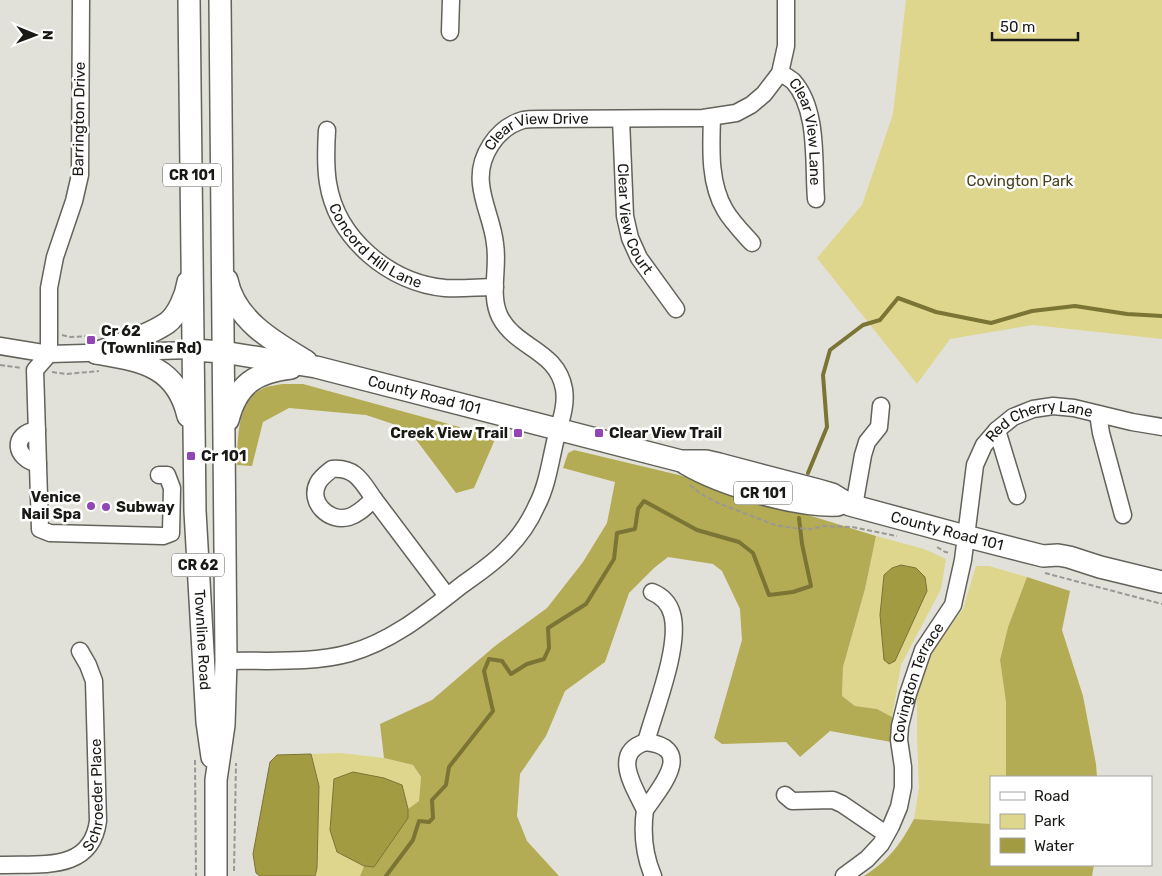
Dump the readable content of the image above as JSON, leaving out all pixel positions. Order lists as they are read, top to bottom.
{
  "streets": {
    "main road": [
      "CR 101",
      "County Road 101",
      "CR 62",
      "Townline Road"
    ],
    "street": [
      "Barrington Drive",
      "Clear View Lane",
      "Clear View Drive",
      "Clear View Court",
      "Concord Hill Lane",
      "Red Cherry Lane",
      "Covington Terrace",
      "Schroeder Place"
    ]
  },
  "crossings": [
    ["Clear View Lane", "Clear View Drive"],
    ["Clear View Drive", "Clear View Court"],
    ["Clear View Drive", "Concord Hill Lane"],
    ["Clear View Drive", "County Road 101"],
    ["CR 101", "County Road 101"],
    ["CR 101", "Townline Road"],
    ["County Road 101", "Red Cherry Lane"],
    ["County Road 101", "Townline Road"],
    ["County Road 101", "Covington Terrace"],
    ["Red Cherry Lane", "Covington Terrace"]
  ],
  "parks": ["Covington Park"],
  "places": {
    "transit": [
      "Cr 62 (Townline Rd)",
      "Creek View Trail",
      "Clear View Trail",
      "Cr 101"
    ],
    "other": ["Venice Nail Spa", "Subway"]
  },
  "legend": ["Road", "Park", "Water"],
  "scale_bar": "50 m",
  "north": "right"
}
